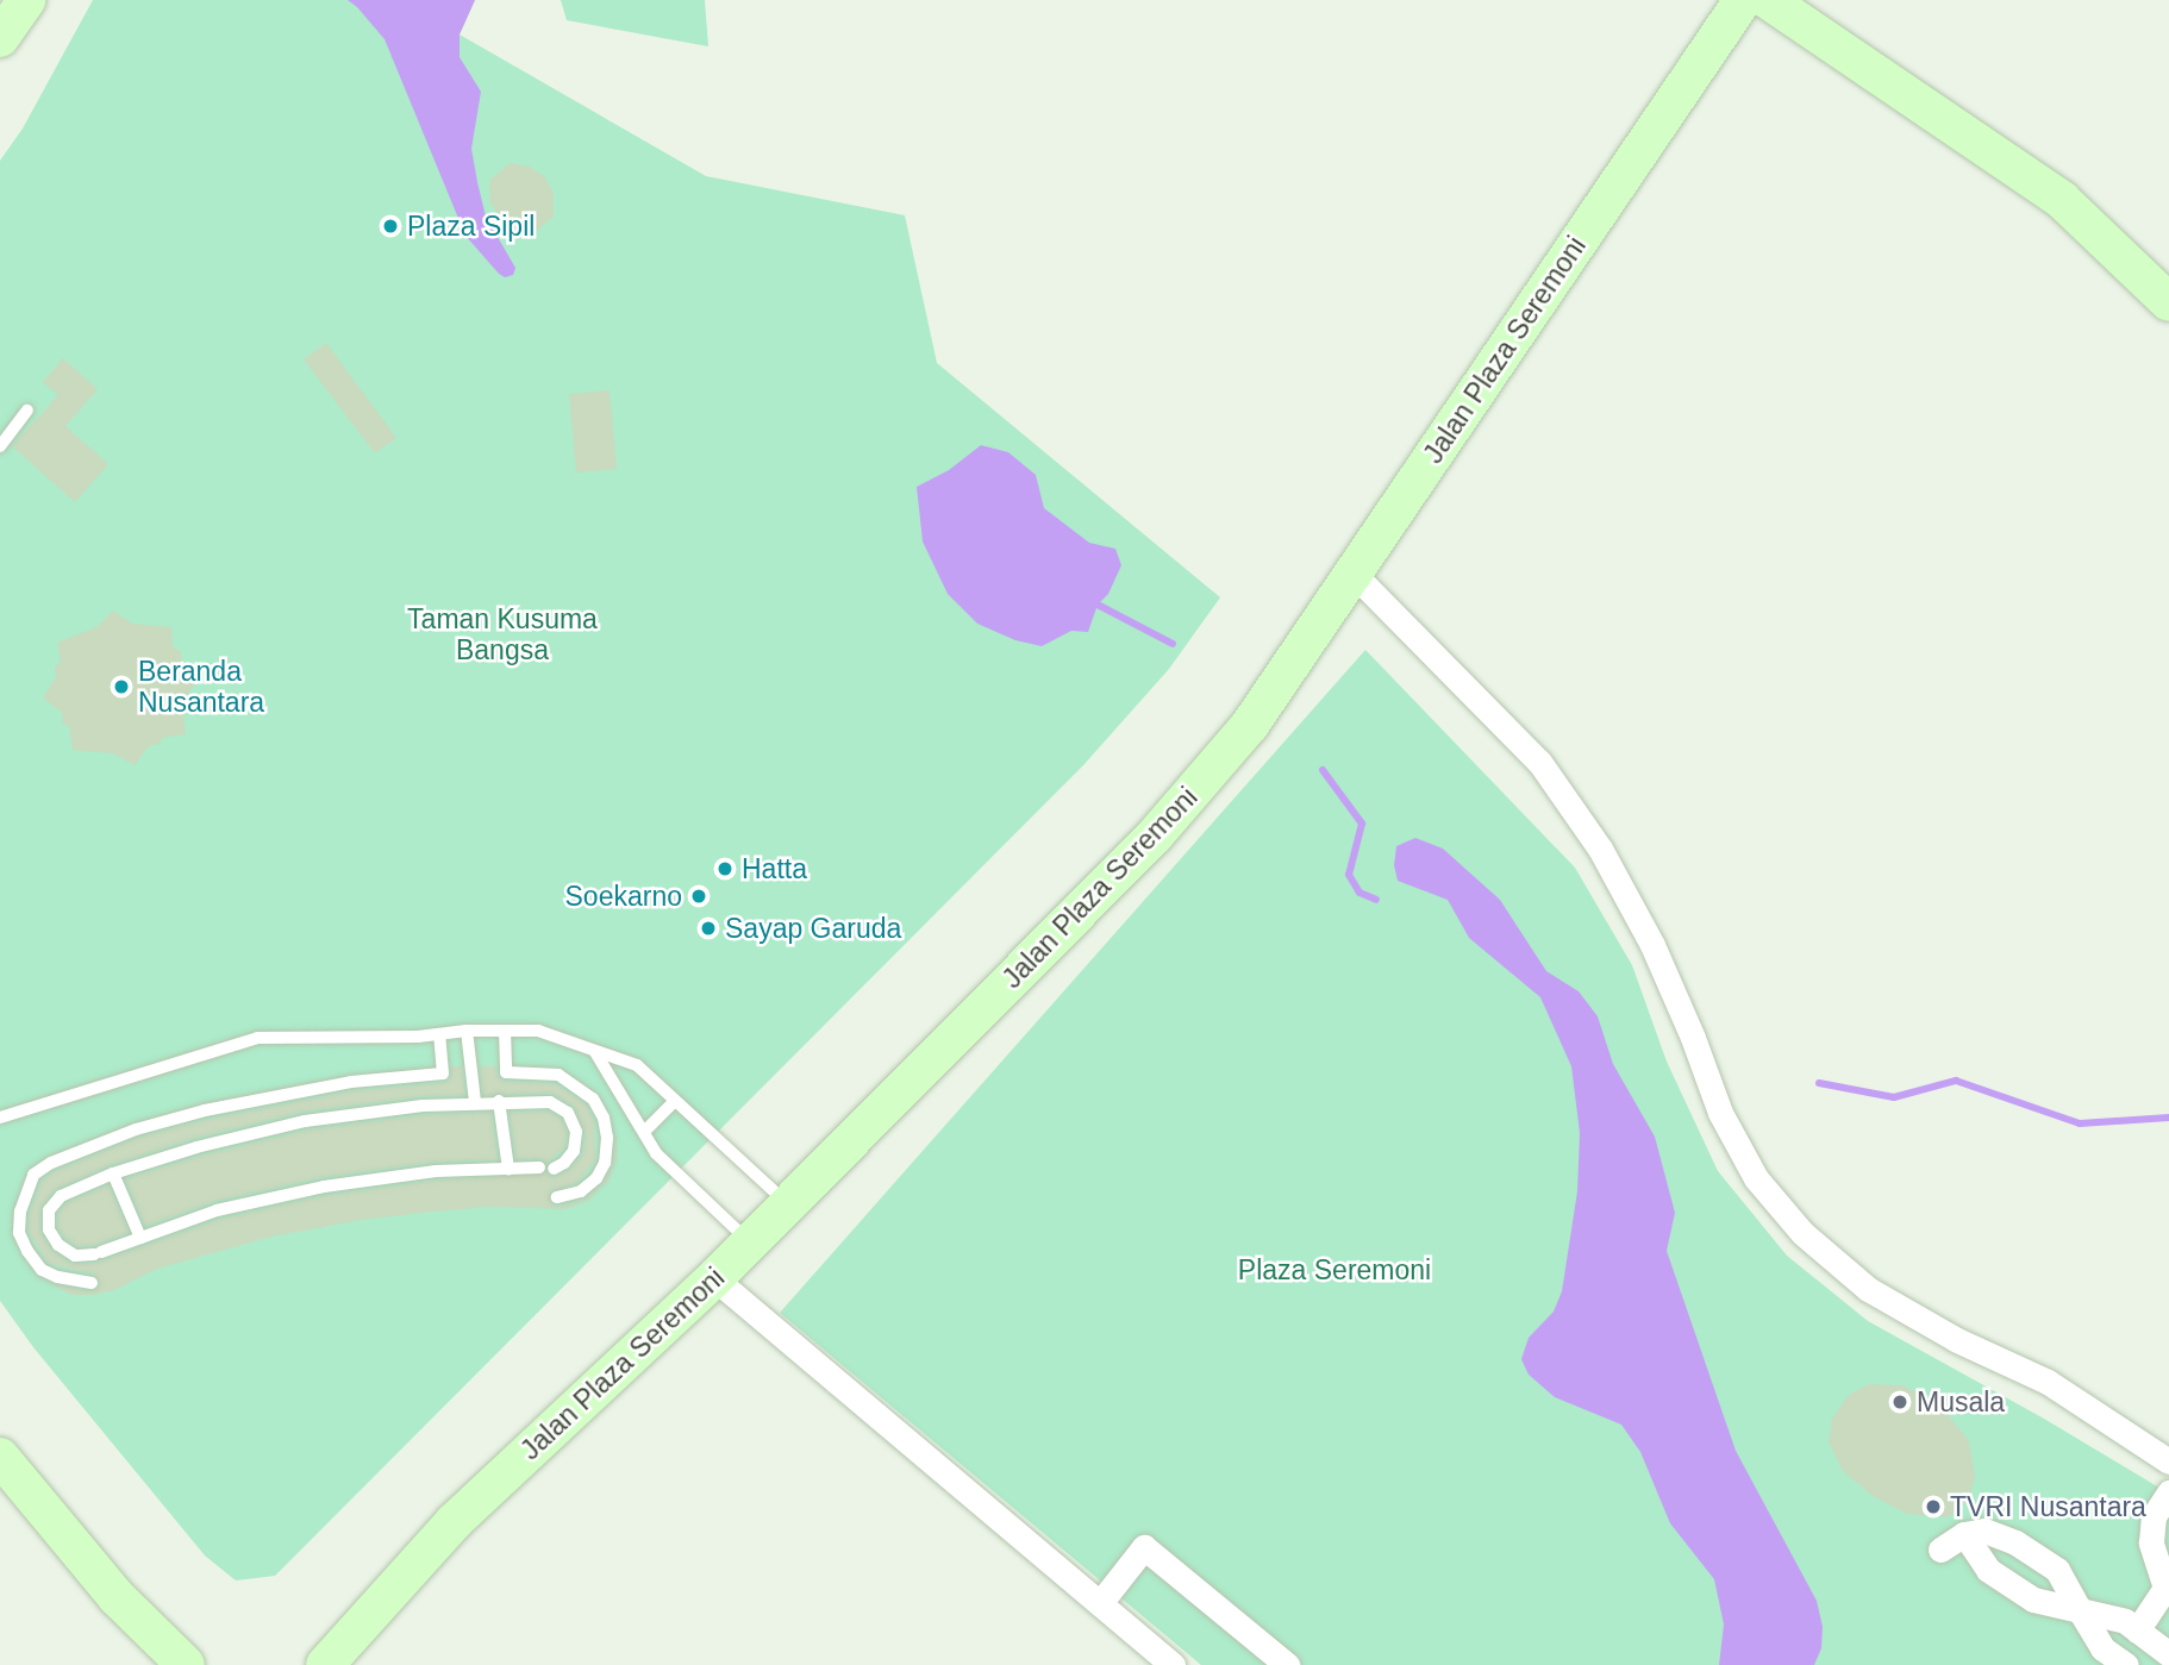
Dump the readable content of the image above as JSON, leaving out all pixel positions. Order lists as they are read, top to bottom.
{
  "streets": {
    "street": ["Jalan Plaza Seremoni"]
  },
  "parks": ["Taman Kusuma Bangsa", "Plaza Seremoni"],
  "places": [
    "Plaza Sipil",
    "Beranda Nusantara",
    "Hatta",
    "Soekarno",
    "Sayap Garuda",
    "Musala",
    "TVRI Nusantara"
  ]
}
